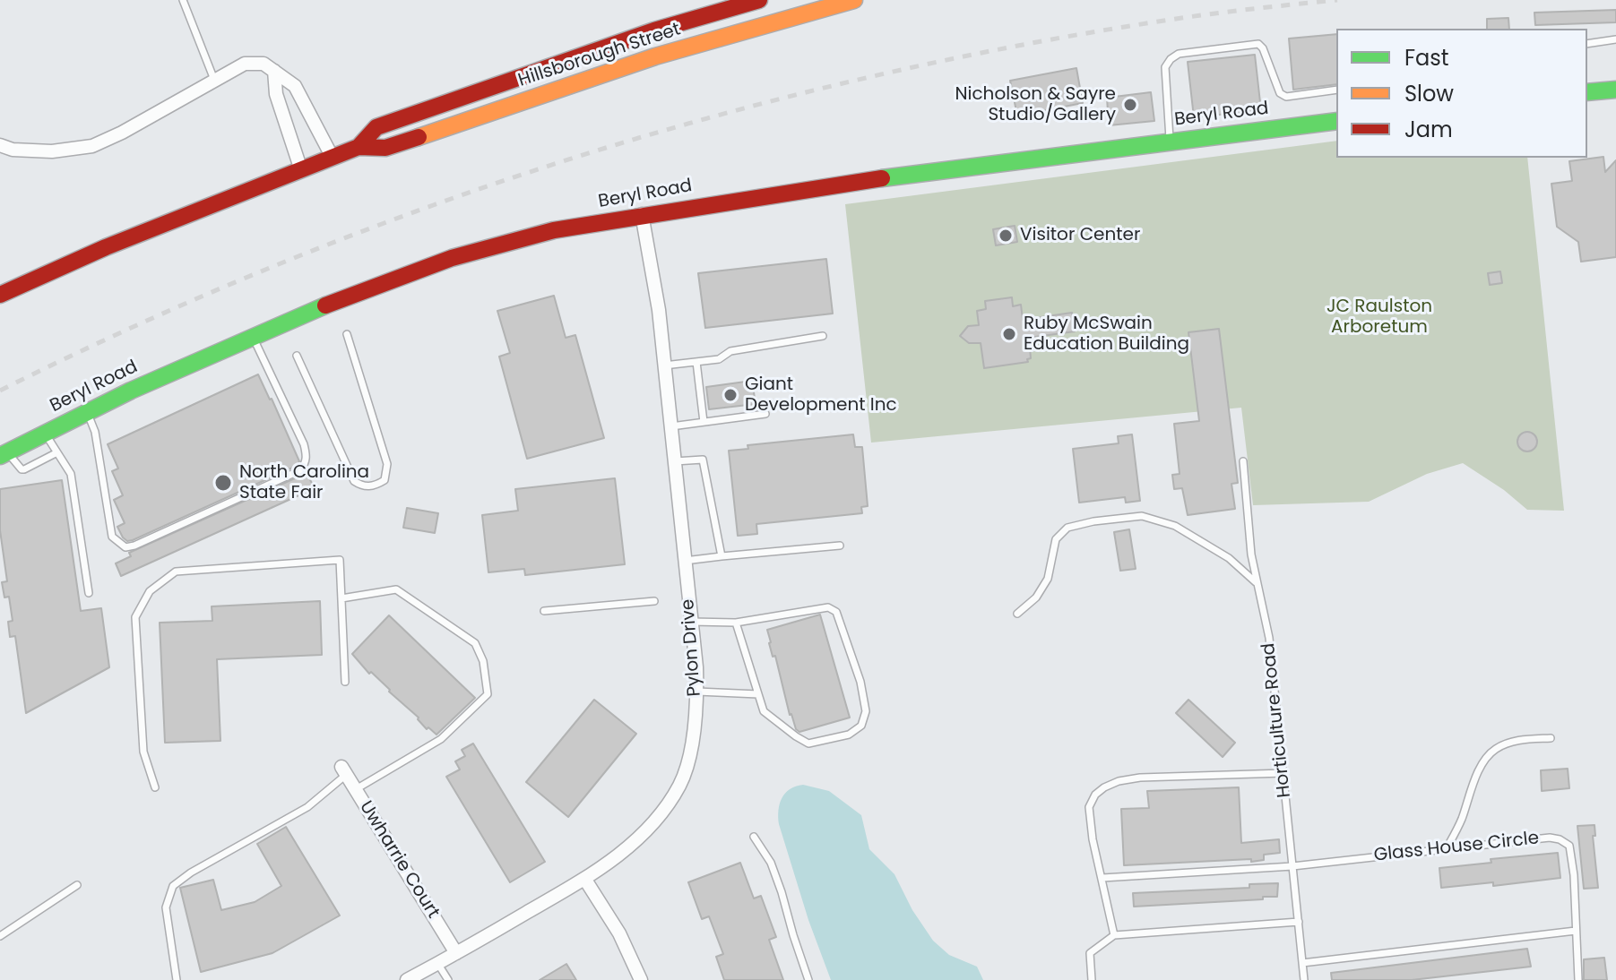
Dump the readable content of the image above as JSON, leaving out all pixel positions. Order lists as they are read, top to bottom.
{
  "streets": {
    "street": [
      "Hillsborough Street",
      "Beryl Road",
      "Pylon Drive",
      "Uwharrie Court"
    ],
    "lane": ["Horticulture Road", "Glass House Circle"]
  },
  "crossings": [
    ["Beryl Road", "Pylon Drive"],
    ["Pylon Drive", "Uwharrie Court"],
    ["Horticulture Road", "Glass House Circle"]
  ],
  "parks": ["JC Raulston Arboretum"],
  "places": [
    "Nicholson & Sayre Studio/Gallery",
    "Visitor Center",
    "Ruby McSwain Education Building",
    "Giant Development Inc",
    "North Carolina State Fair"
  ],
  "legend": ["Fast", "Slow", "Jam"]
}
